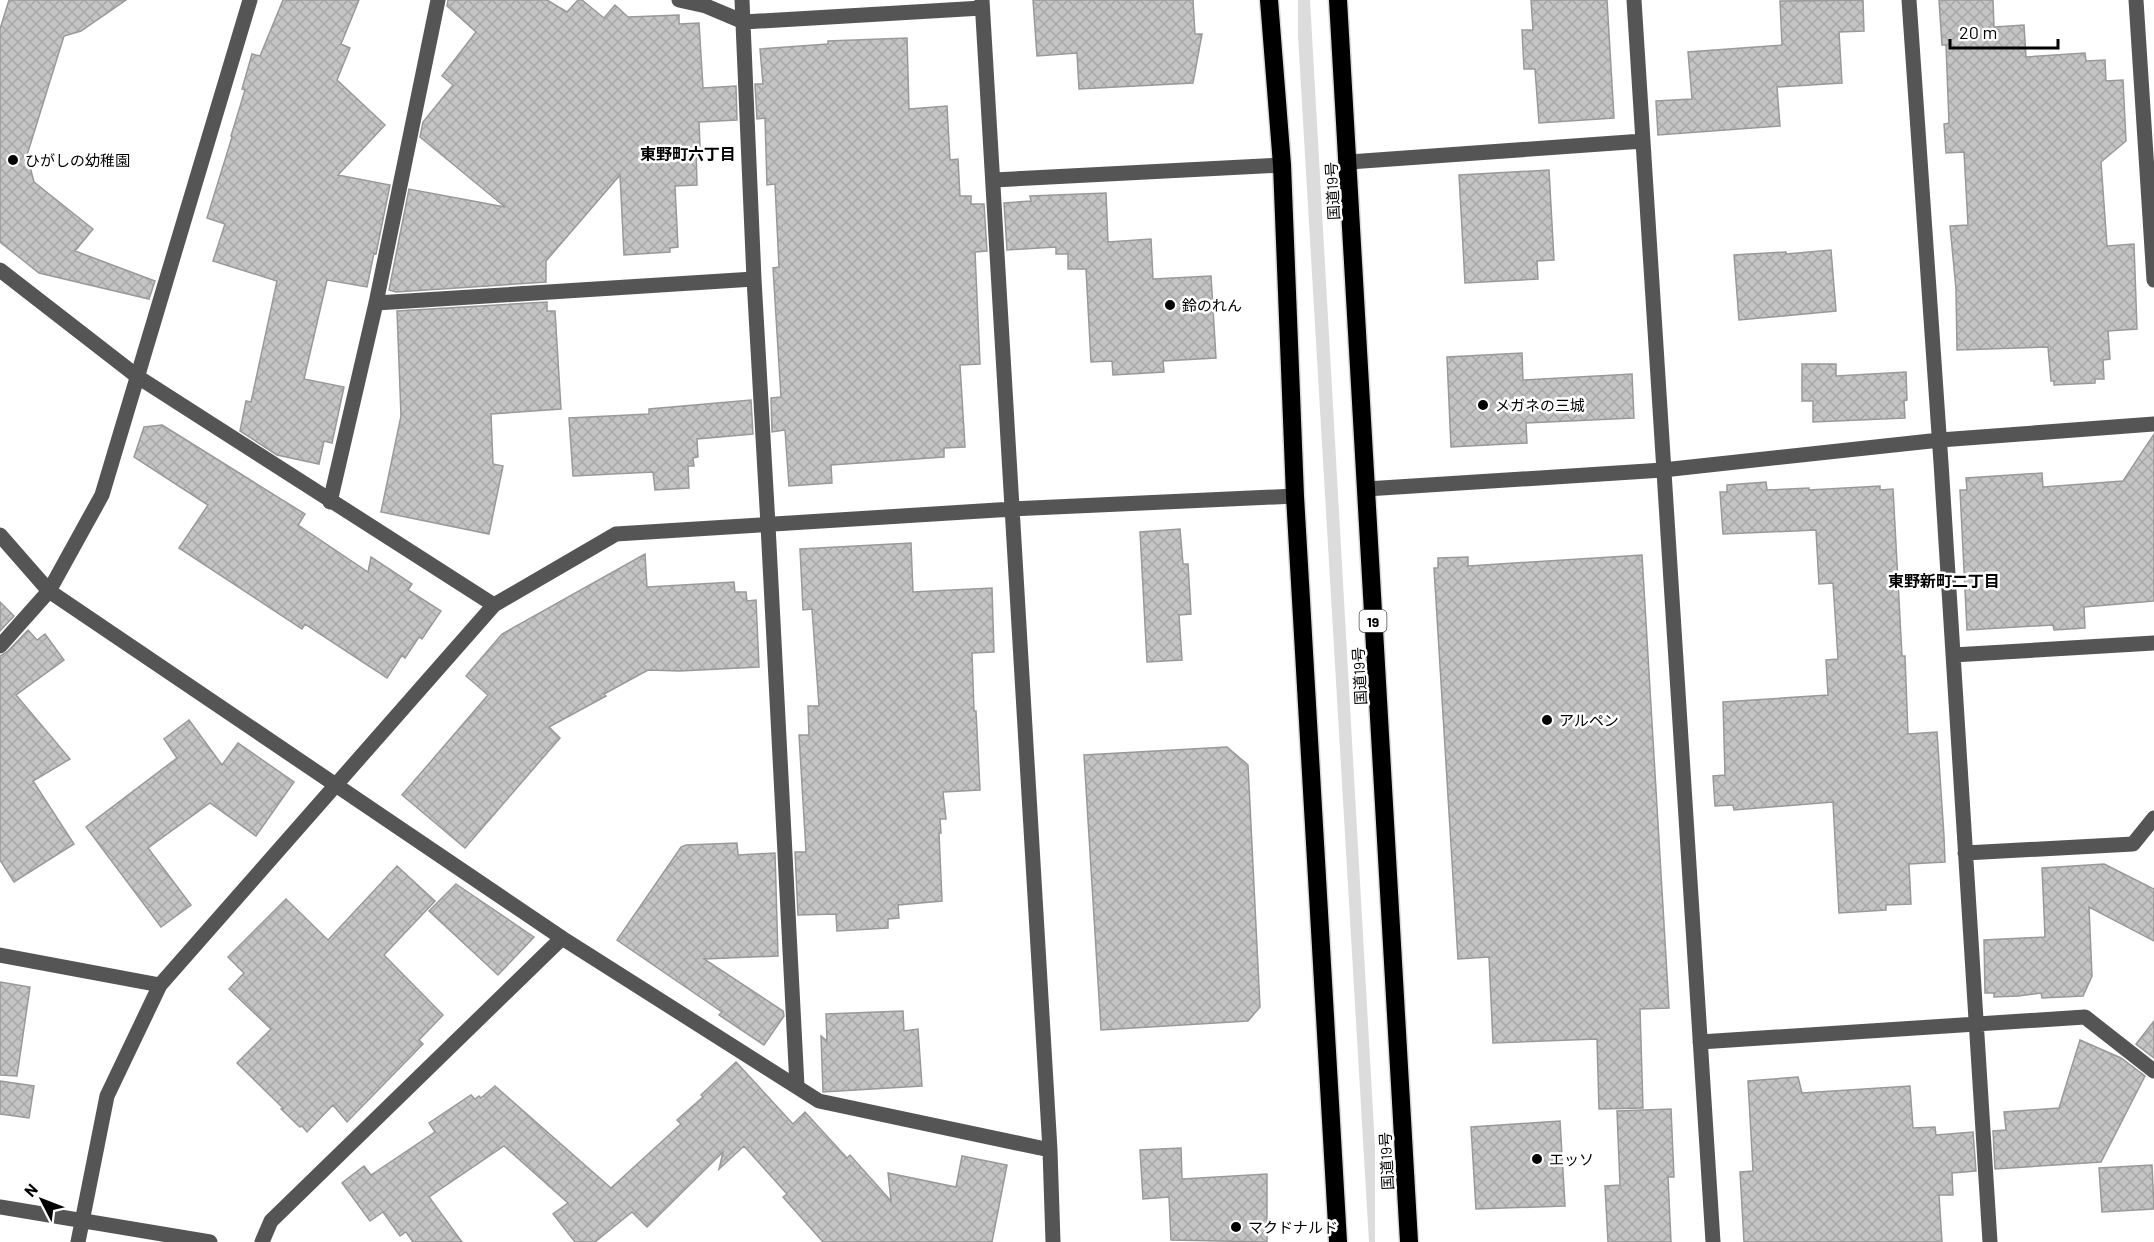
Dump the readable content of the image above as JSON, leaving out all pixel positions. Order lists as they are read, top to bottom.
{
  "streets": {
    "highway": ["国道19号", "19"]
  },
  "districts": ["東野町六丁目", "東野新町二丁目"],
  "places": [
    "ひがしの幼稚園",
    "鈴のれん",
    "メガネの三城",
    "アルペン",
    "エッソ",
    "マクドナルド"
  ],
  "scale_bar": "20 m",
  "north": "top left"
}
